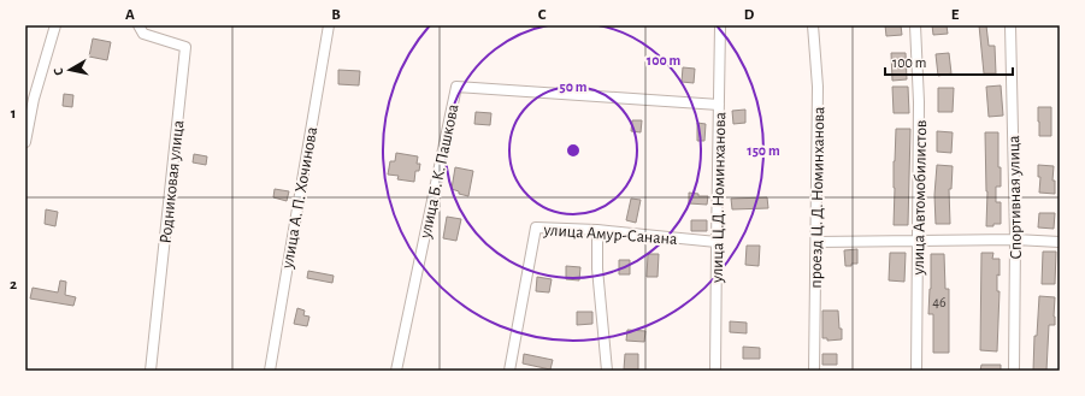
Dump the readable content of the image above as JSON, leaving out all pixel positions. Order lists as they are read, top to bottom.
{
  "streets": {
    "street": [
      "улица Б. К. Пашкова",
      "Родниковая улица",
      "улица А. П. Хочинова",
      "улица Ц.Д. Номинханова",
      "проезд Ц. Д. Номинханова",
      "улица Автомобилистов",
      "Спортивная улица",
      "улица Амур-Санана"
    ]
  },
  "crossings": [
    ["улица Б. К. Пашкова", "улица Ц.Д. Номинханова"],
    ["улица Ц.Д. Номинханова", "улица Амур-Санана"]
  ],
  "house_numbers": ["46"],
  "scale_bar": "100 m",
  "north": "left",
  "grid": {
    "columns": [
      "A",
      "B",
      "C",
      "D",
      "E"
    ],
    "rows": ["1", "2"]
  },
  "rings": ["100 m", "50 m", "150 m"]
}
